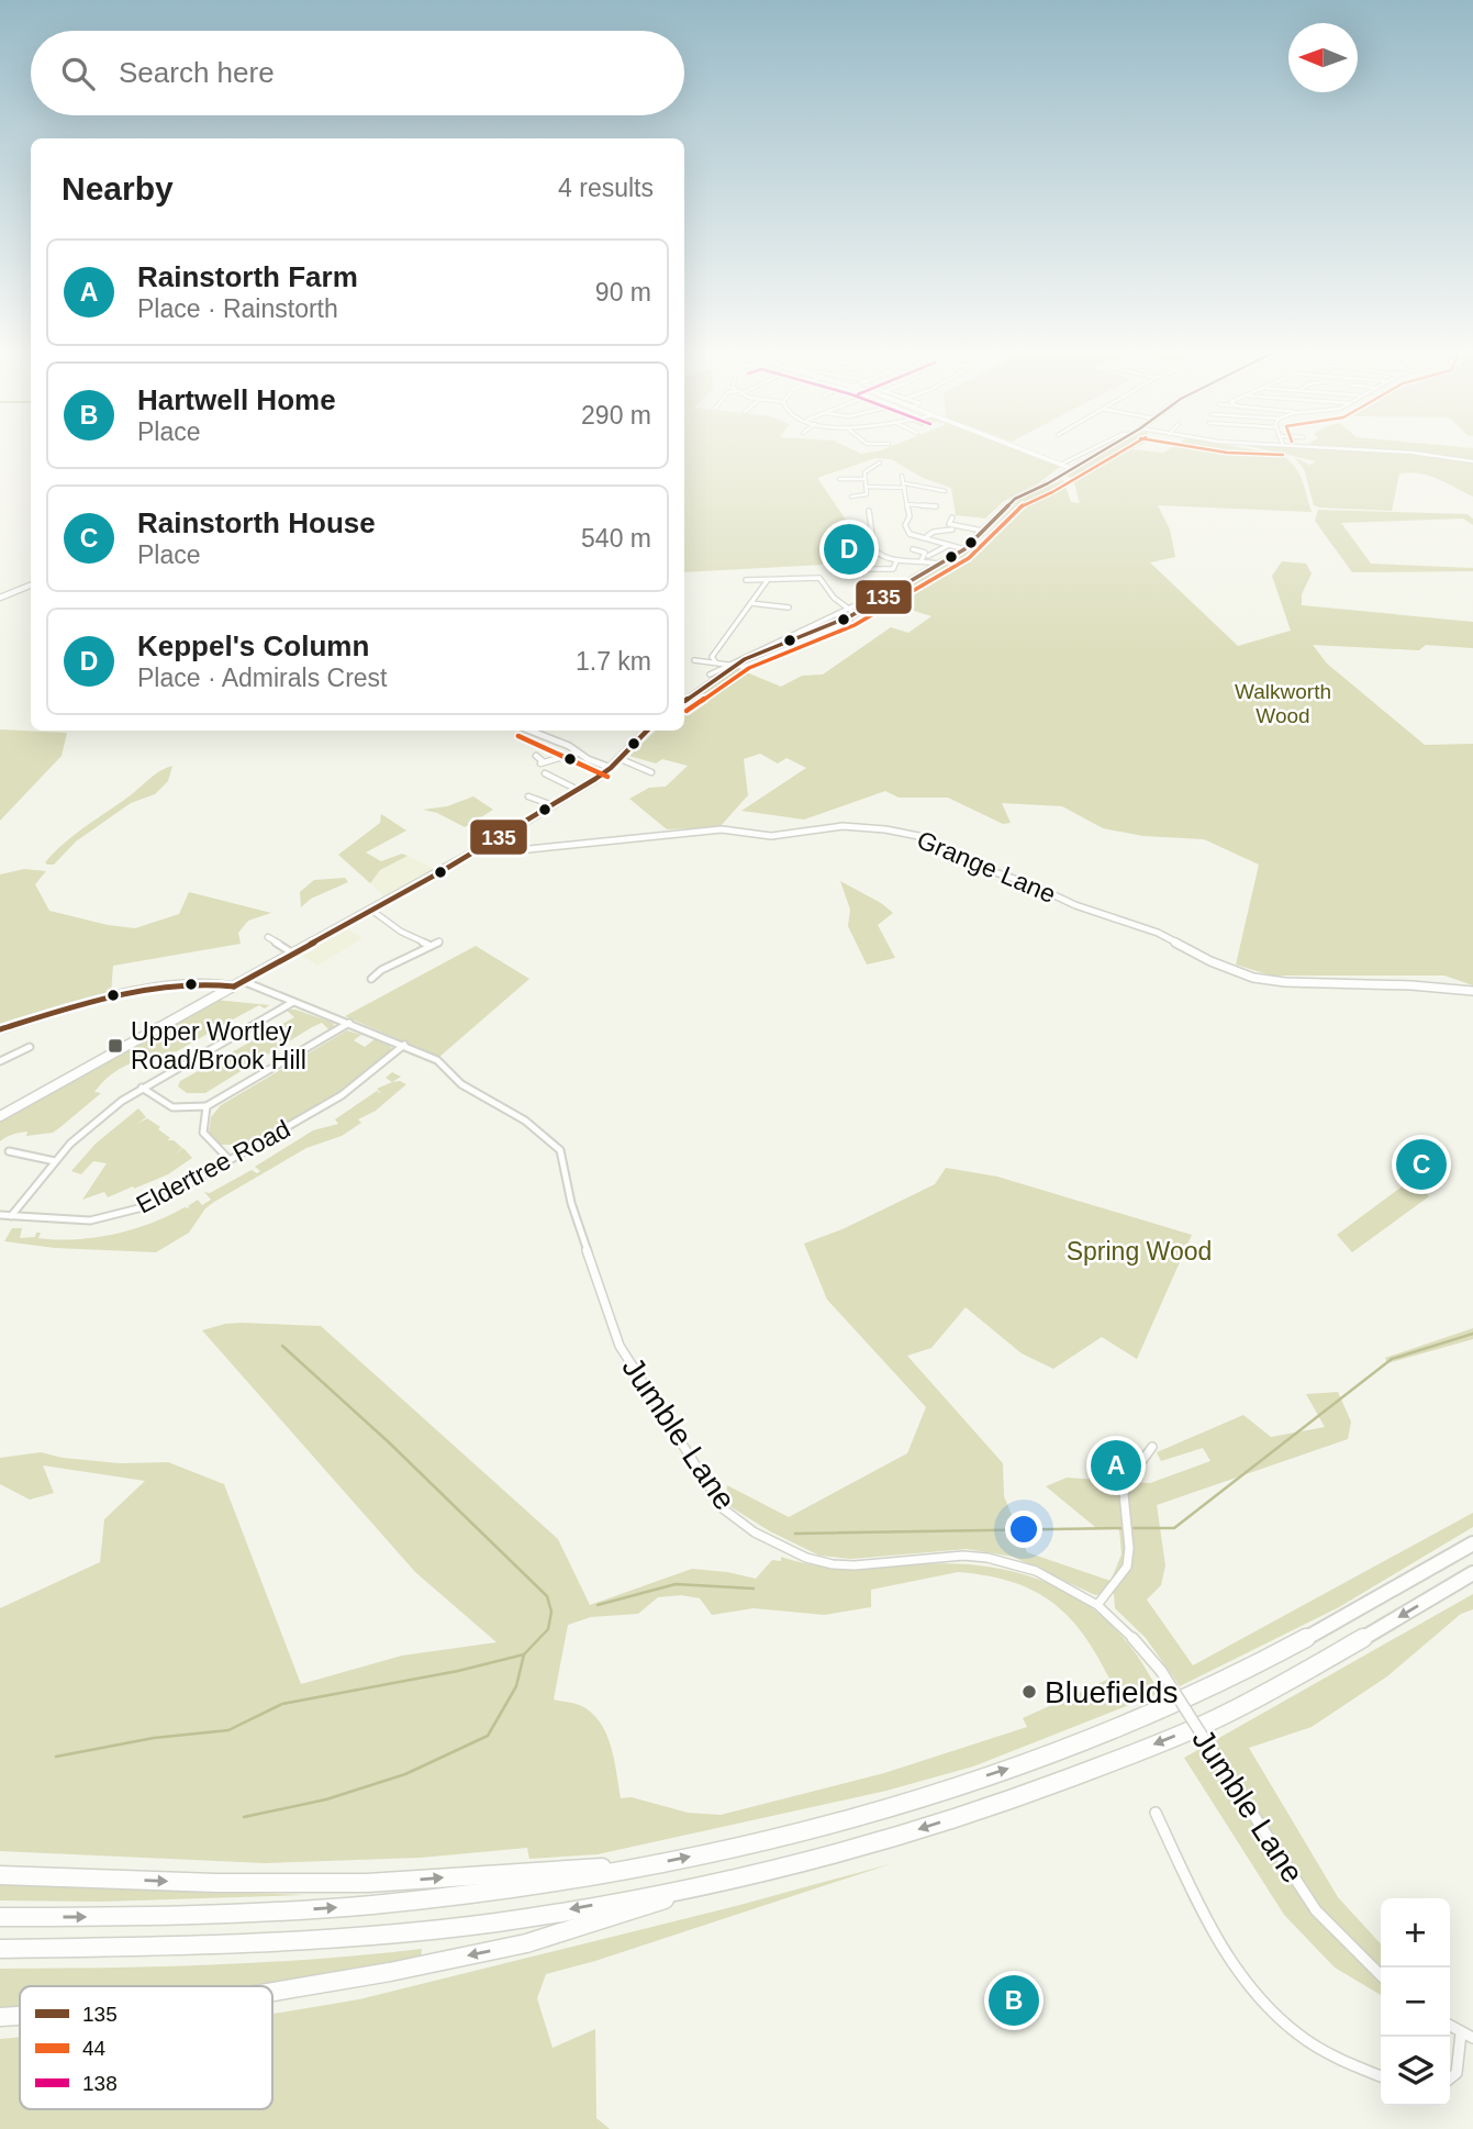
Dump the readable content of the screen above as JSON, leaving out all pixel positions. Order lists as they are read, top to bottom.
{
  "streets": {
    "street": ["Grange Lane", "Eldertree Road", "Jumble Lane"]
  },
  "crossings": [
    ["Eldertree Road", "Jumble Lane"]
  ],
  "parks": ["Walkworth Wood", "Spring Wood"],
  "places": {
    "transit": ["Upper Wortley Road/Brook Hill"],
    "other": ["Bluefields"]
  },
  "lines": ["transit line 135", "transit line 44"],
  "legend": ["135", "44", "138"],
  "north": "left",
  "page": {
    "search": "Search here",
    "heading": ["Nearby", "4 results"],
    "list": [
      {
        "mark": "A",
        "name": "Rainstorth Farm",
        "note": "Place · Rainstorth",
        "value": "90 m"
      },
      {
        "mark": "B",
        "name": "Hartwell Home",
        "note": "Place",
        "value": "290 m"
      },
      {
        "mark": "C",
        "name": "Rainstorth House",
        "note": "Place",
        "value": "540 m"
      },
      {
        "mark": "D",
        "name": "Keppel's Column",
        "note": "Place · Admirals Crest",
        "value": "1.7 km"
      }
    ],
    "pins": [
      "D",
      "C",
      "A",
      "B"
    ],
    "map_buttons": ["+", "−"]
  }
}
